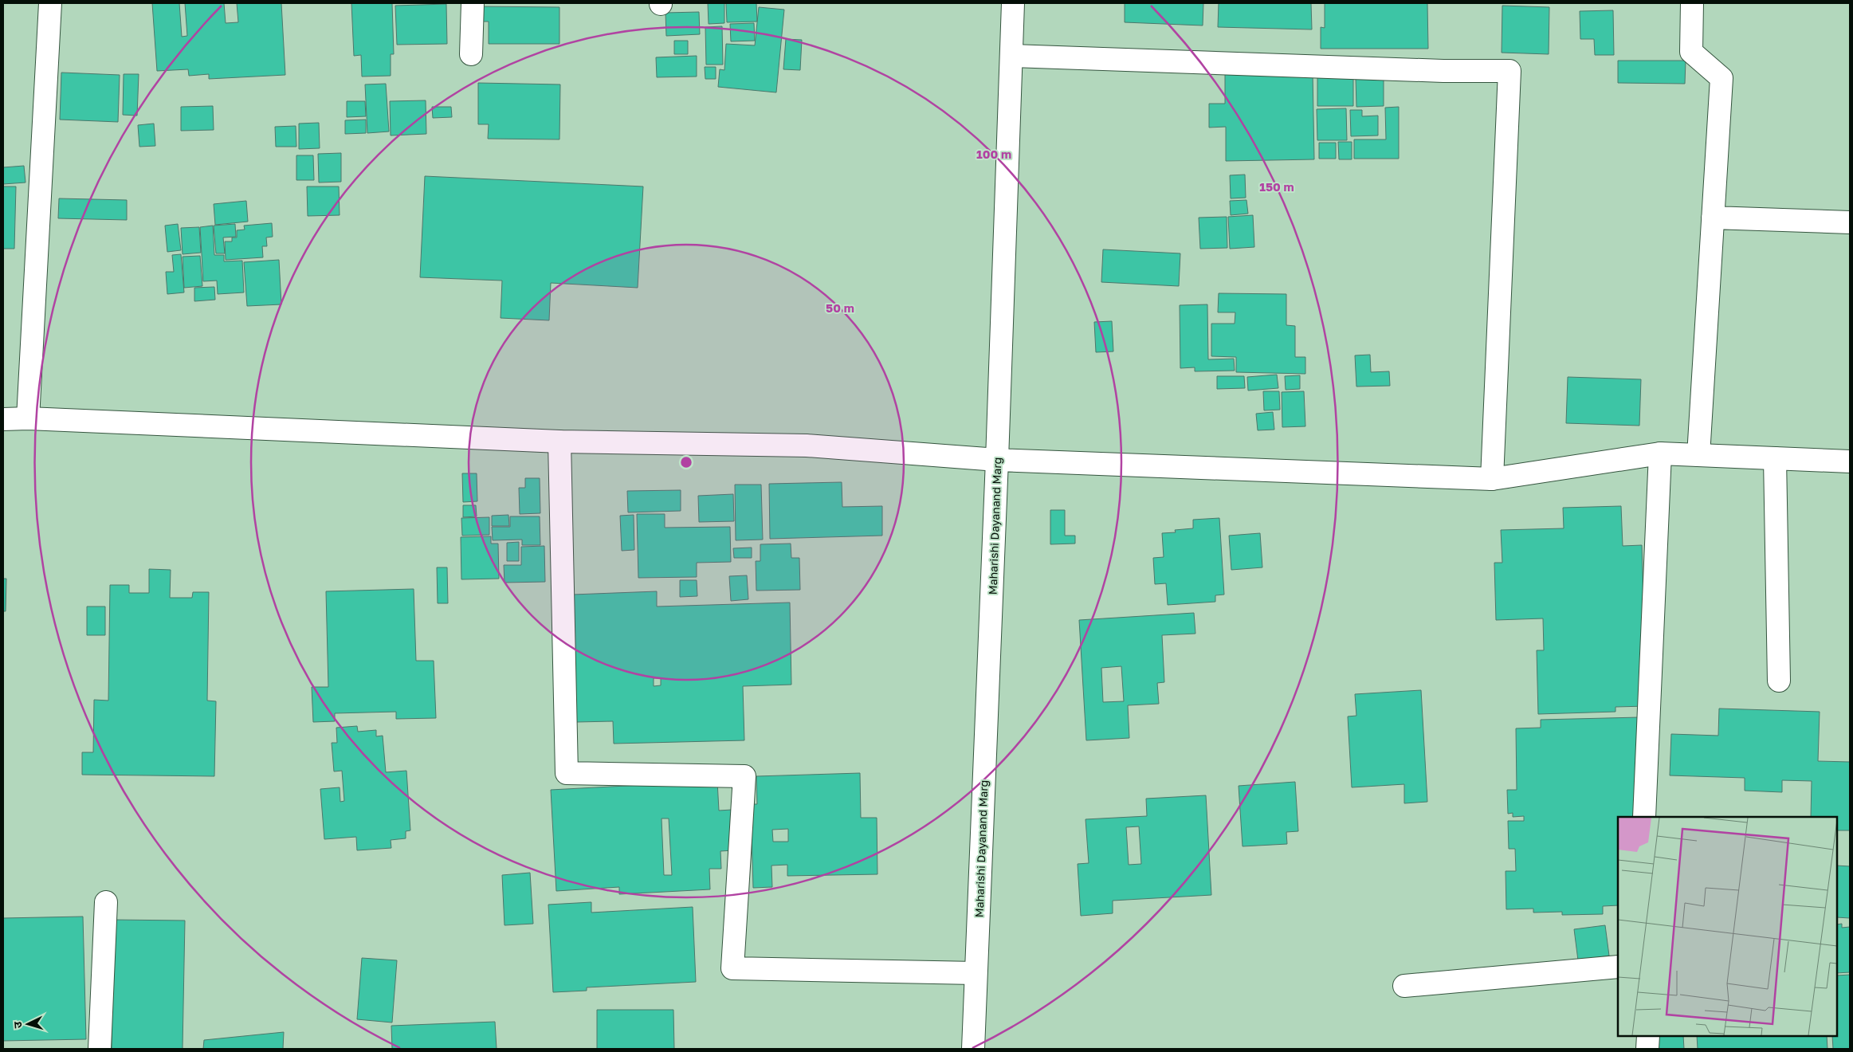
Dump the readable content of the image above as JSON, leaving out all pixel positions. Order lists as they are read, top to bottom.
{
  "streets": {
    "street": ["Maharishi Dayanand Marg"]
  },
  "north": "left",
  "rings": ["100 m", "150 m", "50 m"]
}
